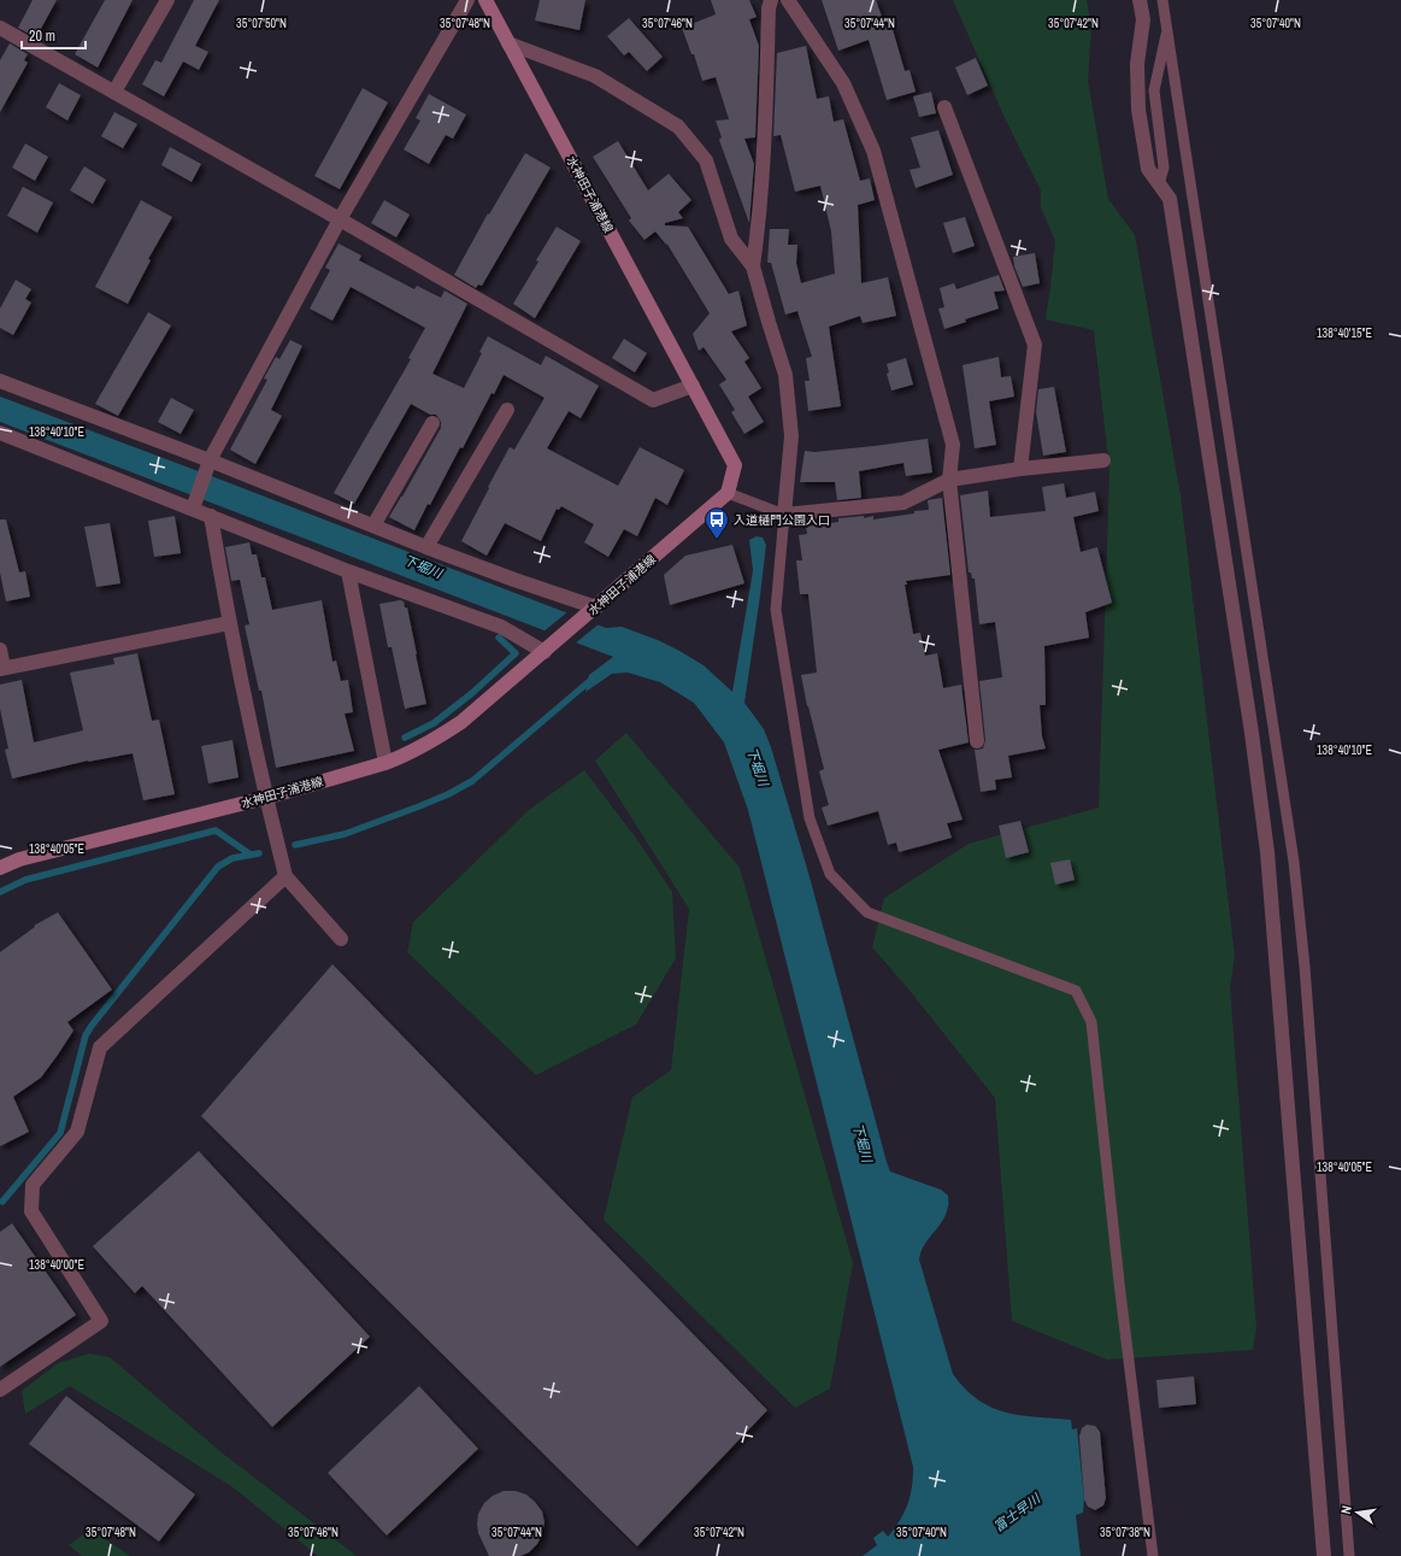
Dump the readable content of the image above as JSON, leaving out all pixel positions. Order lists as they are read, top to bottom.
{
  "streets": {
    "main road": ["水神田子浦港線"]
  },
  "water": ["下堀川", "富士早川"],
  "places": {
    "bus stop": ["入道樋門公園入口"]
  },
  "scale_bar": "20 m",
  "north": "left",
  "coordinates": [
    "35°07'50\"N",
    "35°07'48\"N",
    "35°07'46\"N",
    "35°07'44\"N",
    "35°07'42\"N",
    "35°07'40\"N",
    "138°40'15\"E",
    "138°40'10\"E",
    "138°40'05\"E",
    "138°40'00\"E",
    "35°07'38\"N"
  ]
}
